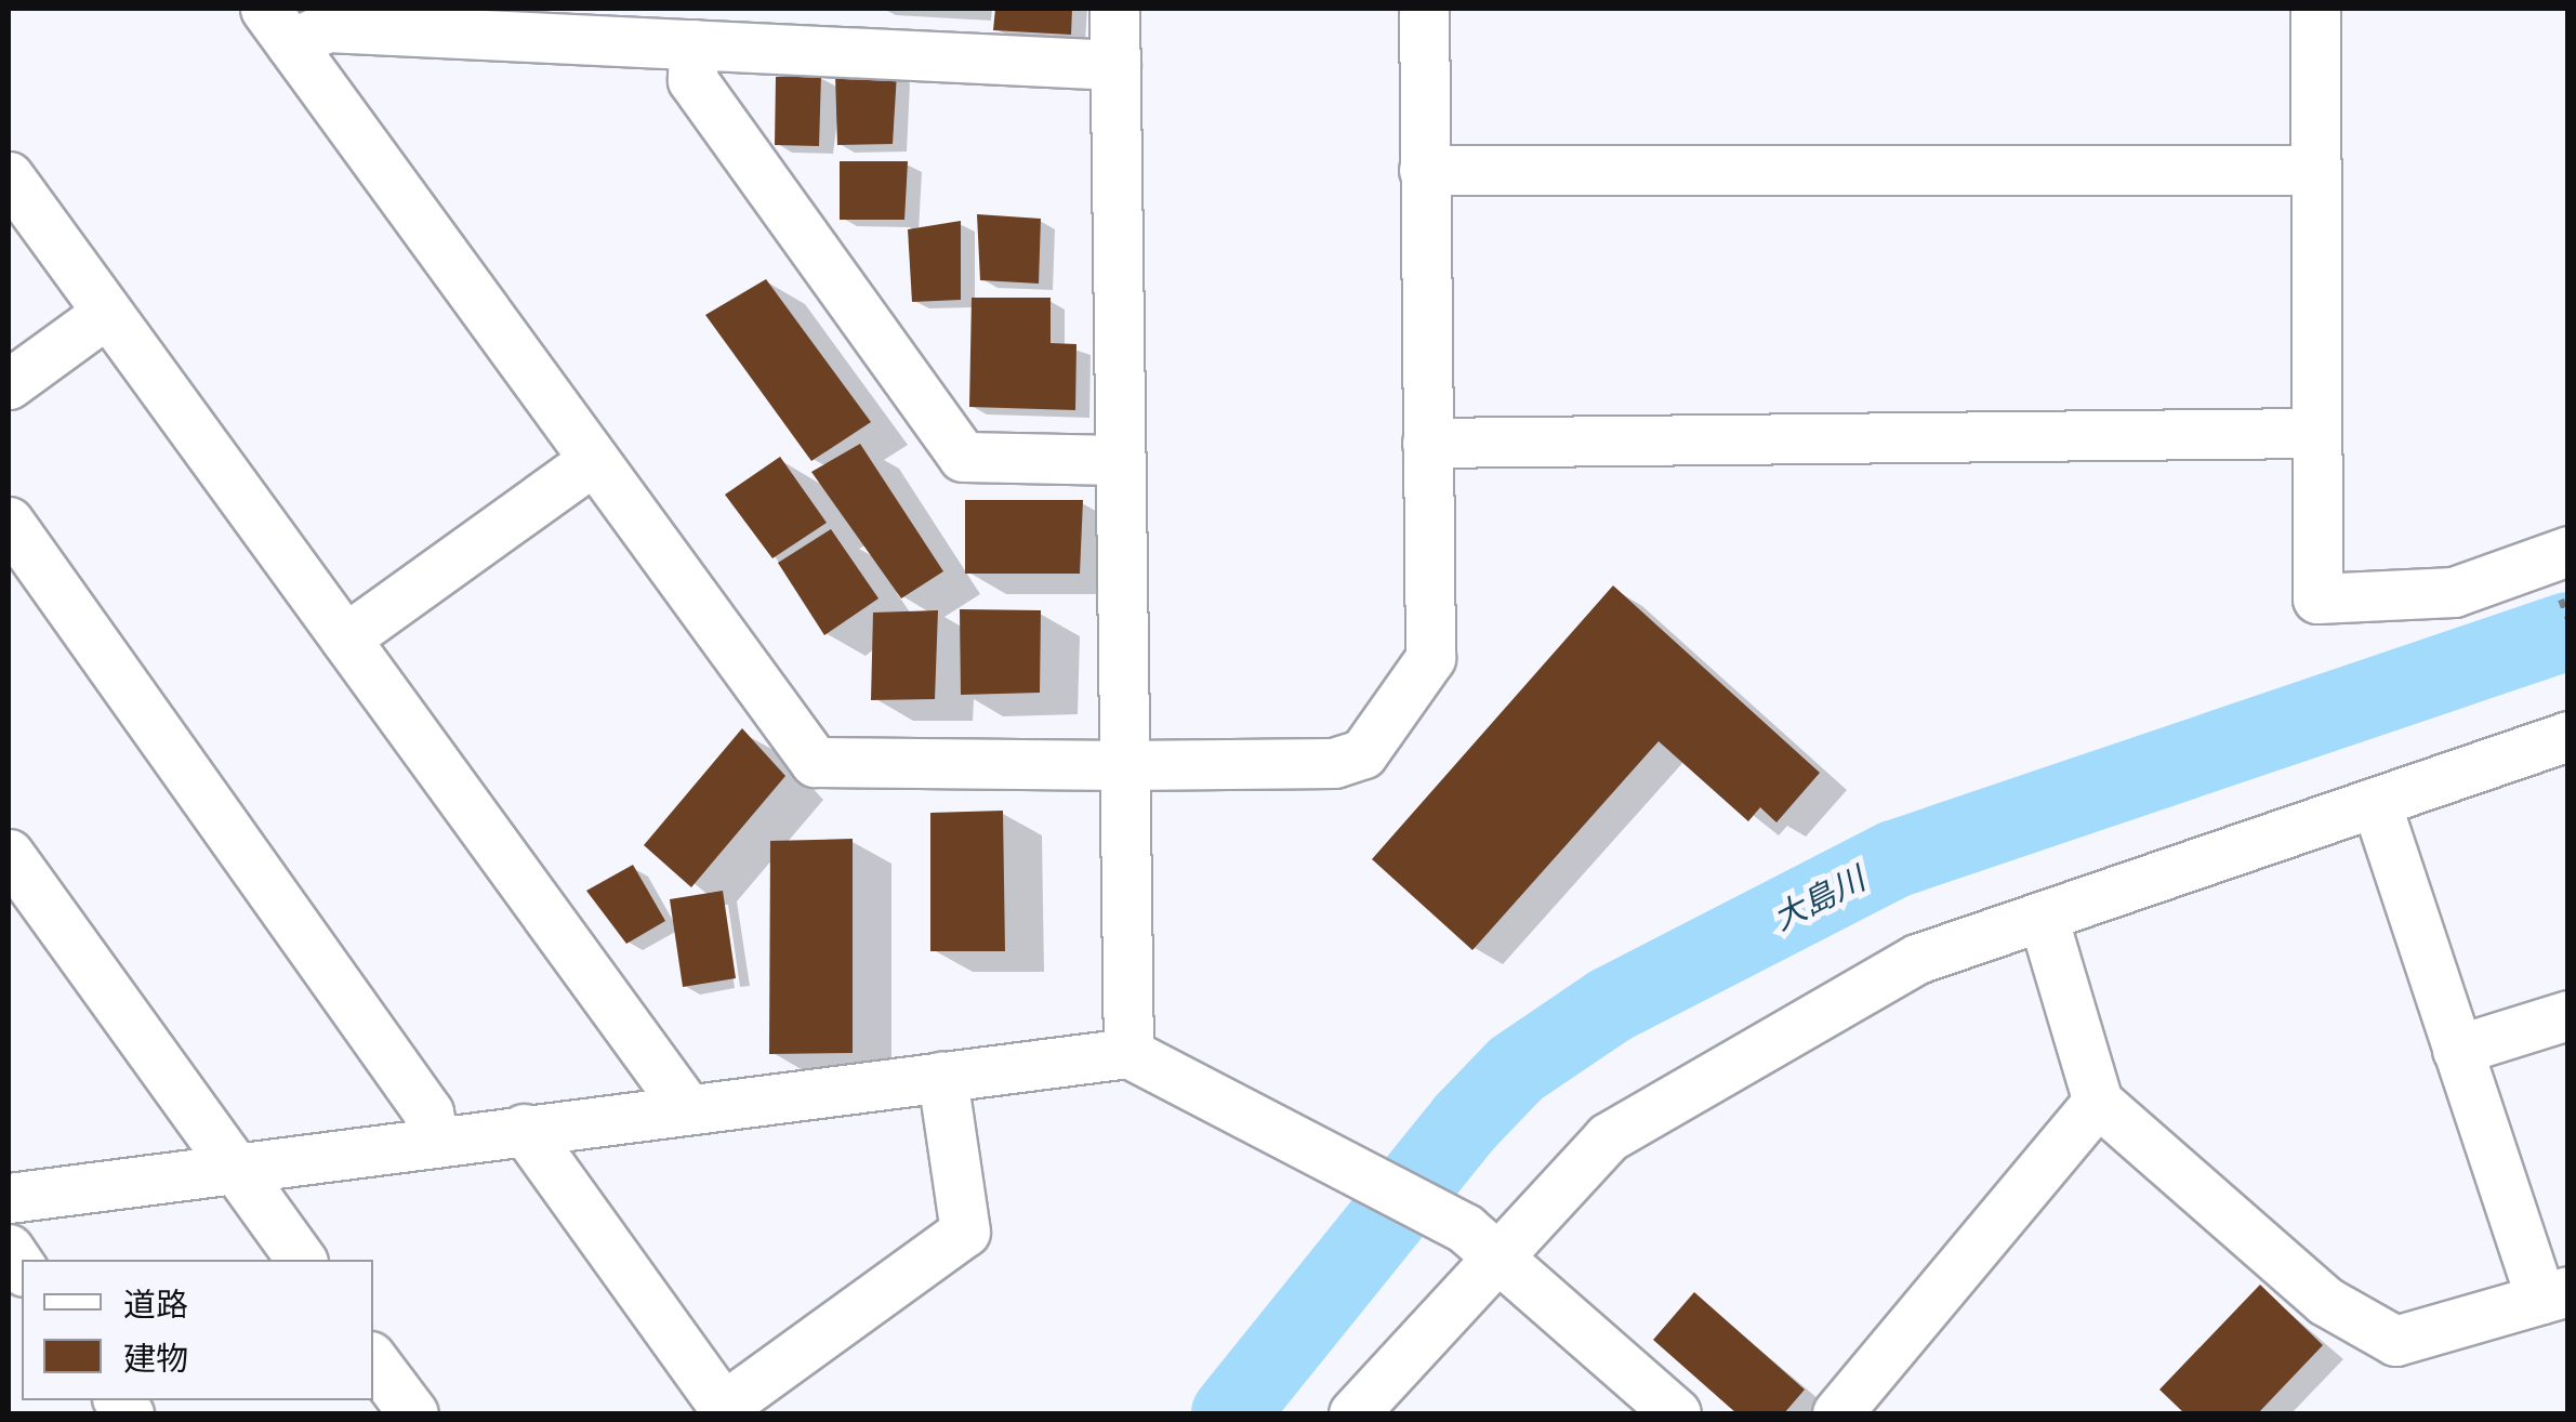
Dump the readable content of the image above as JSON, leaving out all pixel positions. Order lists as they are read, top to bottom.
{
  "water": ["大島川"],
  "legend": ["道路", "建物"]
}
